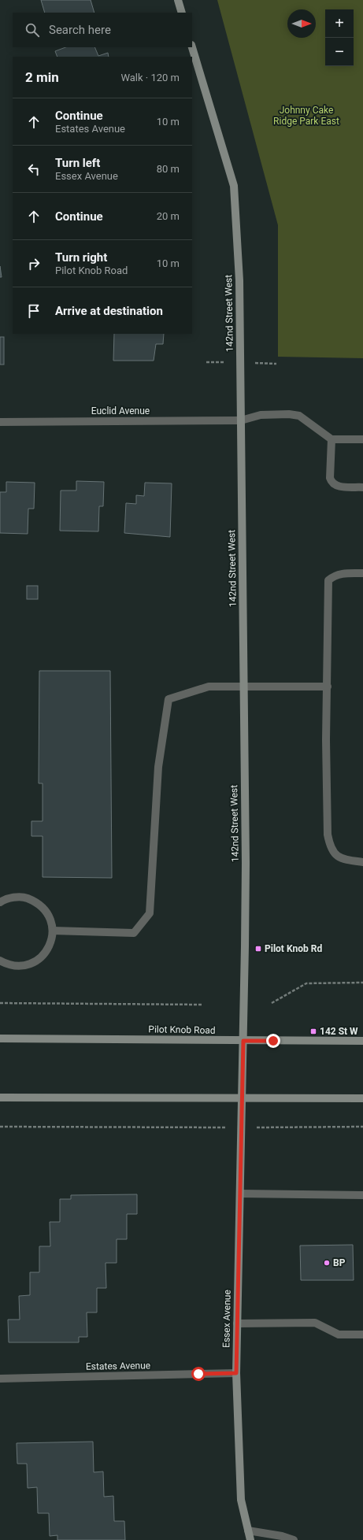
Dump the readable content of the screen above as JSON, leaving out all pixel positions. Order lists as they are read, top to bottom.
{
  "streets": {
    "street": [
      "142nd Street West",
      "Euclid Avenue",
      "Pilot Knob Road",
      "Essex Avenue",
      "Estates Avenue"
    ]
  },
  "crossings": [
    ["142nd Street West", "Euclid Avenue"],
    ["142nd Street West", "Pilot Knob Road"],
    ["142nd Street West", "Essex Avenue"],
    ["Essex Avenue", "Estates Avenue"]
  ],
  "parks": ["Johnny Cake Ridge Park East"],
  "places": {
    "transit": ["Pilot Knob Rd", "142 St W"],
    "other": ["BP"]
  },
  "north": "right",
  "page": {
    "map_buttons": ["+", "−"],
    "search": "Search here",
    "heading": ["2 min", "Walk · 120 m"],
    "list": [
      ["Continue", "Estates Avenue", "10 m"],
      ["Turn left", "Essex Avenue", "80 m"],
      ["Continue", "20 m"],
      ["Turn right", "Pilot Knob Road", "10 m"],
      "Arrive at destination"
    ]
  }
}
